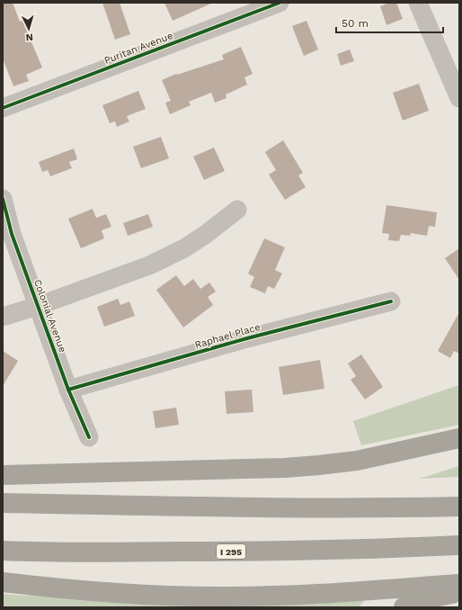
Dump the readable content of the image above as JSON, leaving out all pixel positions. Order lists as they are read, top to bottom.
{
  "streets": {
    "highway": ["I 295"],
    "street": ["Puritan Avenue", "Colonial Avenue", "Raphael Place"]
  },
  "crossings": [
    ["Colonial Avenue", "Raphael Place"]
  ],
  "scale_bar": "50 m",
  "north": "bottom"
}
